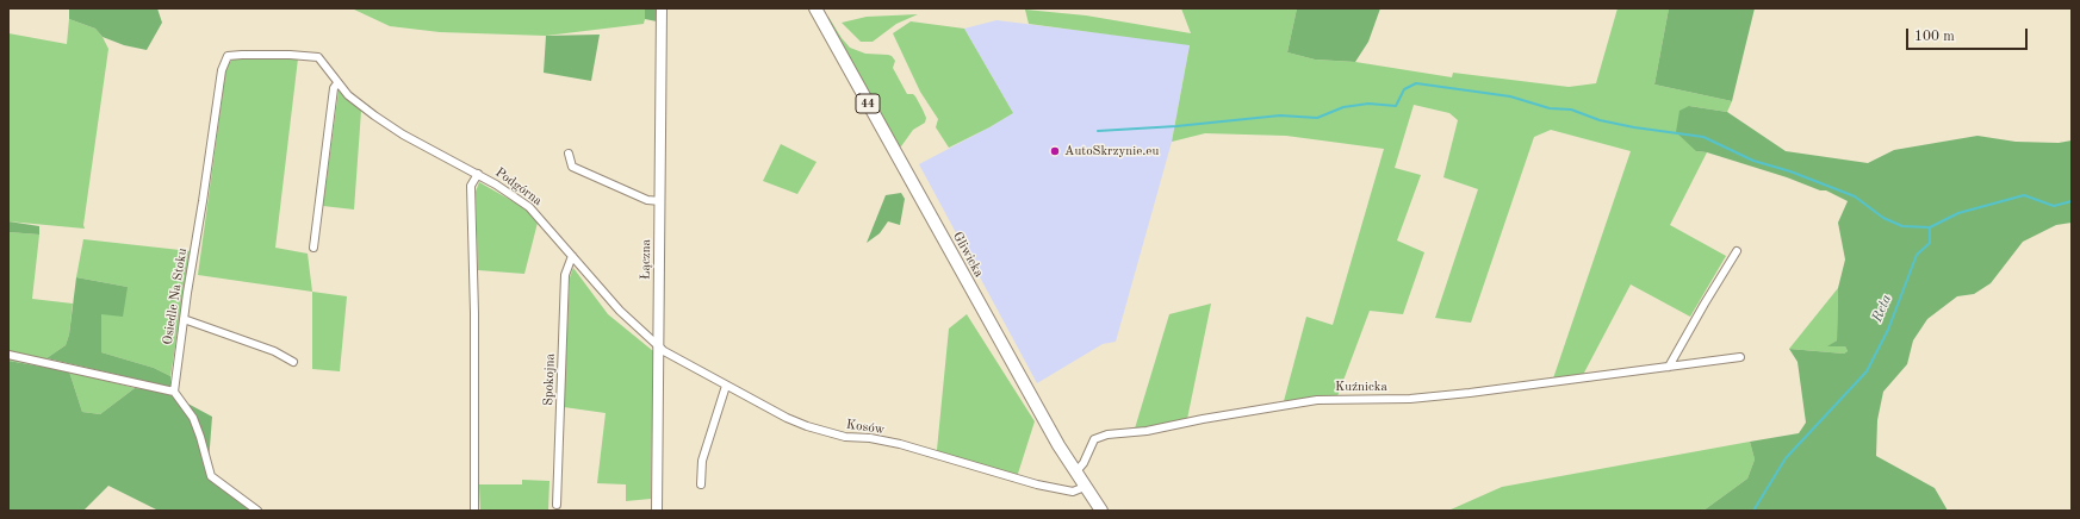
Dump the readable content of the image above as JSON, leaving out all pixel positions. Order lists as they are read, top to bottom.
{
  "streets": {
    "main road": ["44", "Gliwicka"],
    "street": [
      "Podgórna",
      "Łączna",
      "Osiedle Na Stoku",
      "Spokojna",
      "Kuźnicka",
      "Kosów"
    ]
  },
  "crossings": [
    ["Podgórna", "Łączna"],
    ["Podgórna", "Osiedle Na Stoku"],
    ["Podgórna", "Spokojna"],
    ["Podgórna", "Kosów"],
    ["Gliwicka", "Kuźnicka"],
    ["Gliwicka", "Kosów"],
    ["Łączna", "Kosów"]
  ],
  "water": ["Reta"],
  "places": ["AutoSkrzynie.eu"],
  "scale_bar": "100 m"
}
